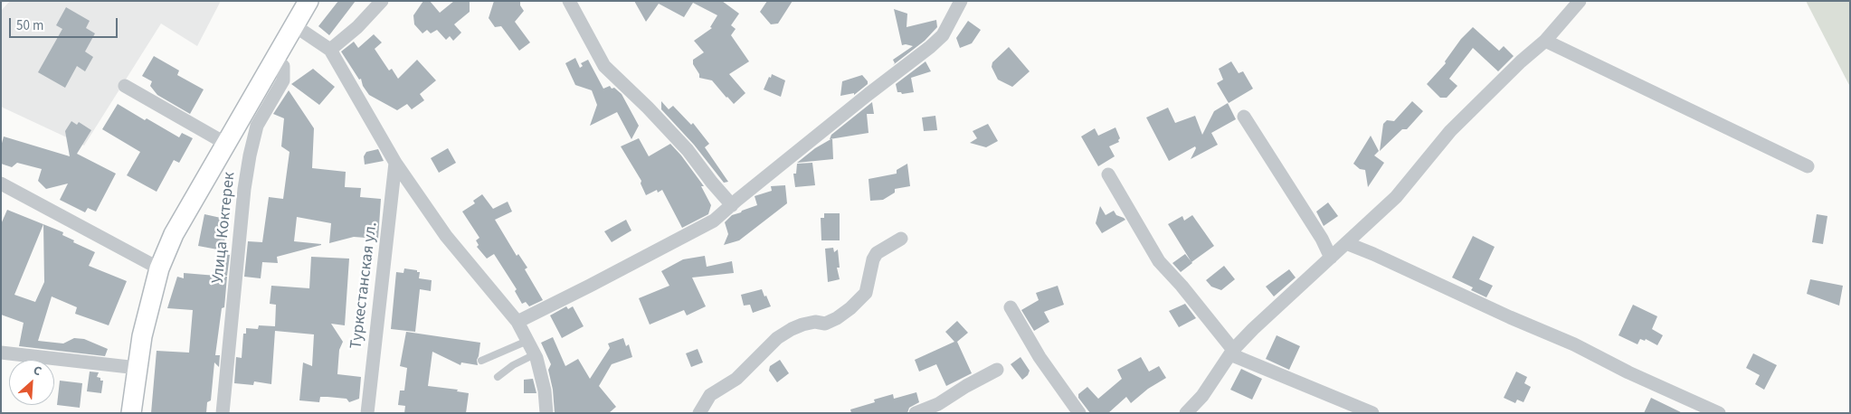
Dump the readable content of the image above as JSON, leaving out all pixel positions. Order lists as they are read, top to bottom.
{
  "streets": {
    "street": ["Улица Коктерек", "Туркестанская ул."]
  },
  "scale_bar": "50 m",
  "north": "top right"
}
